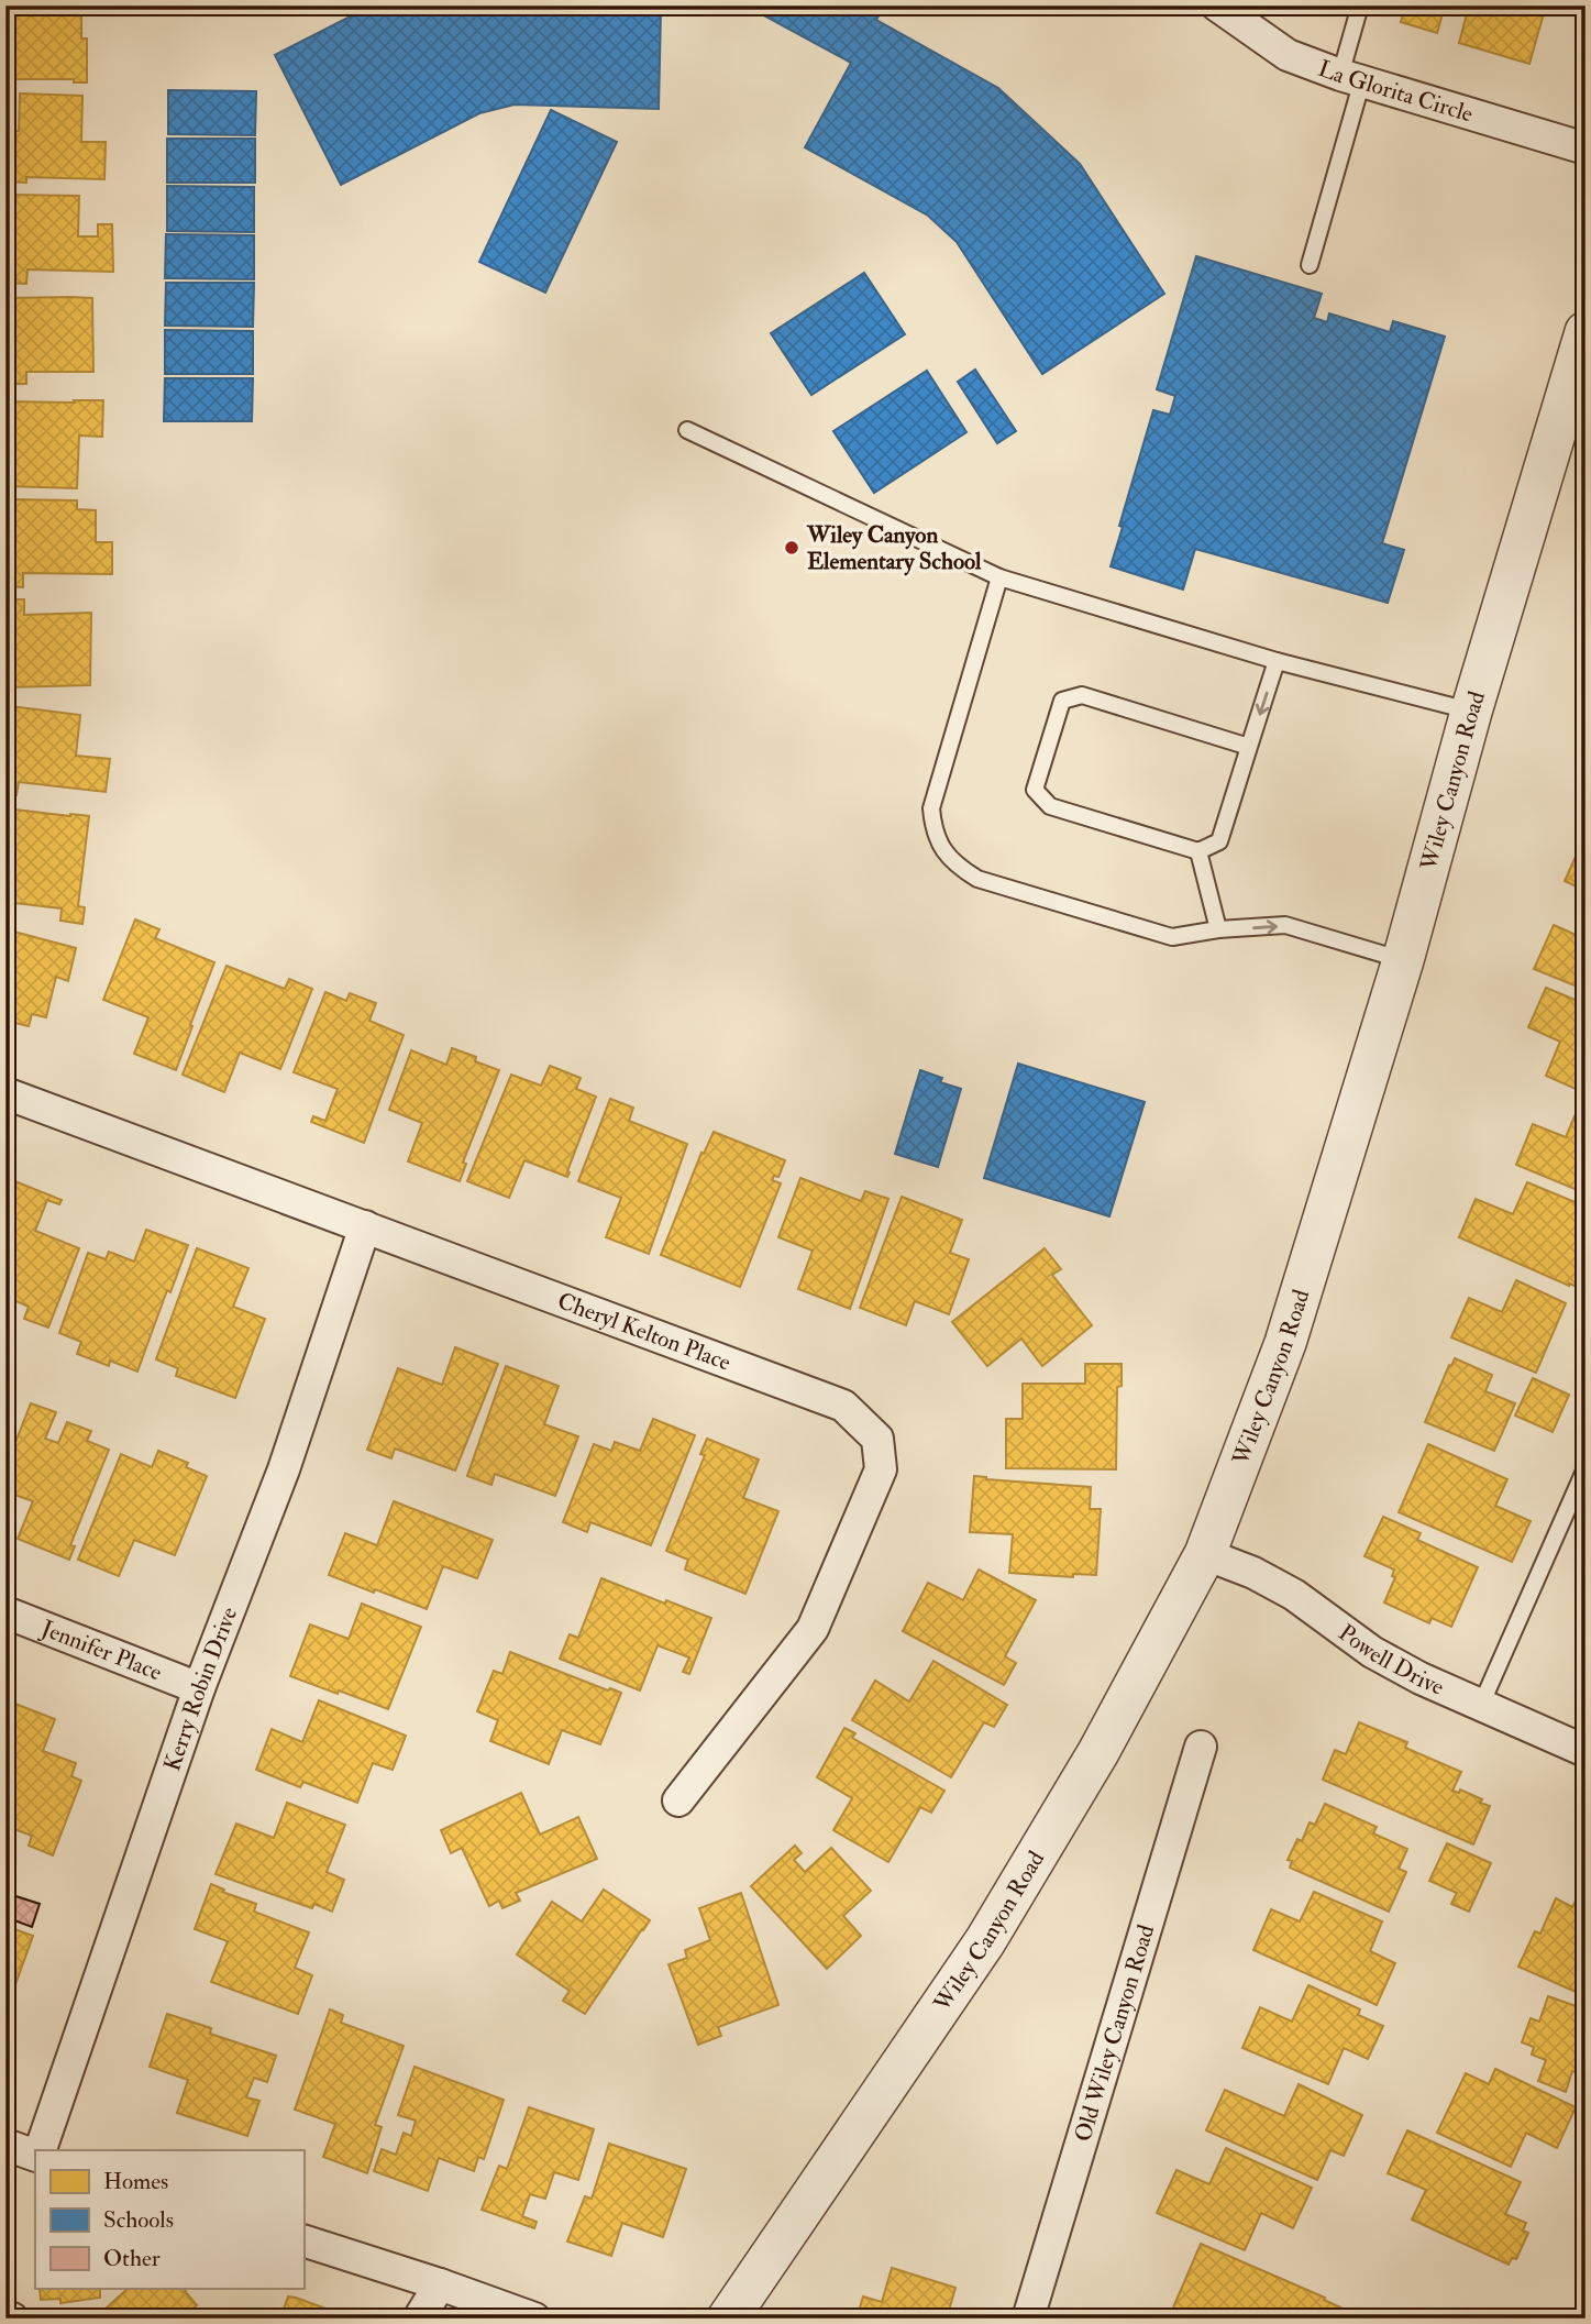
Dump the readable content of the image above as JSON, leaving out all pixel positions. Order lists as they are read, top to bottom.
{
  "streets": {
    "street": [
      "La Glorita Circle",
      "Wiley Canyon Road",
      "Cheryl Kelton Place",
      "Jennifer Place",
      "Powell Drive",
      "Kerry Robin Drive",
      "Old Wiley Canyon Road"
    ]
  },
  "crossings": [
    ["Wiley Canyon Road", "Powell Drive"],
    ["Cheryl Kelton Place", "Kerry Robin Drive"],
    ["Jennifer Place", "Kerry Robin Drive"]
  ],
  "places": ["Wiley Canyon Elementary School"],
  "legend": ["Homes", "Schools", "Other"]
}
